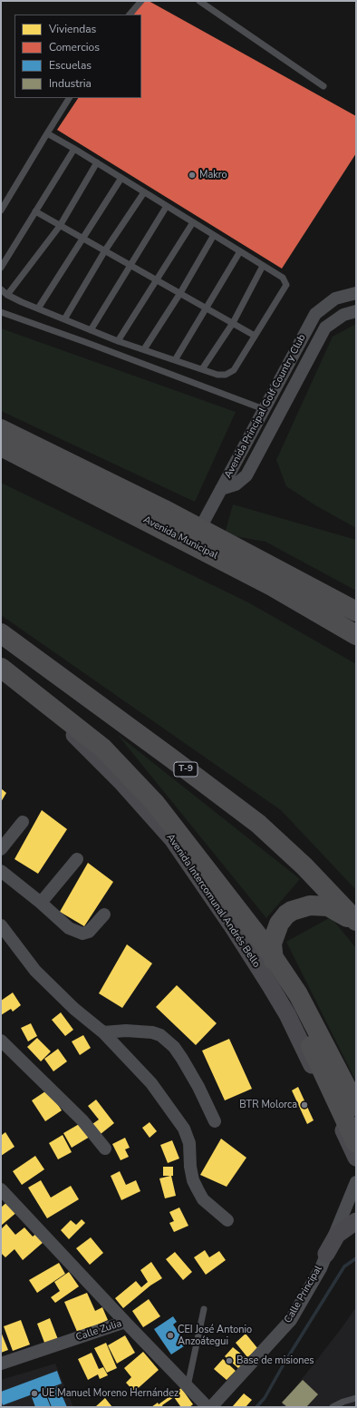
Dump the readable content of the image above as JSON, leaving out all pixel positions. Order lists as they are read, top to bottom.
{
  "streets": {
    "highway": ["Avenida Municipal", "T-9"],
    "main road": ["Avenida Intercomunal Andrés Bello"],
    "street": ["Avenida Principal Golf Country Club", "Calle Principal", "Calle Zulia"]
  },
  "places": [
    "Makro",
    "BTR Molorca",
    "CEI José Antonio Anzoátegui",
    "Base de misiones",
    "UE Manuel Moreno Hernández"
  ],
  "legend": [
    "Viviendas",
    "Comercios",
    "Escuelas",
    "Industria"
  ]
}
